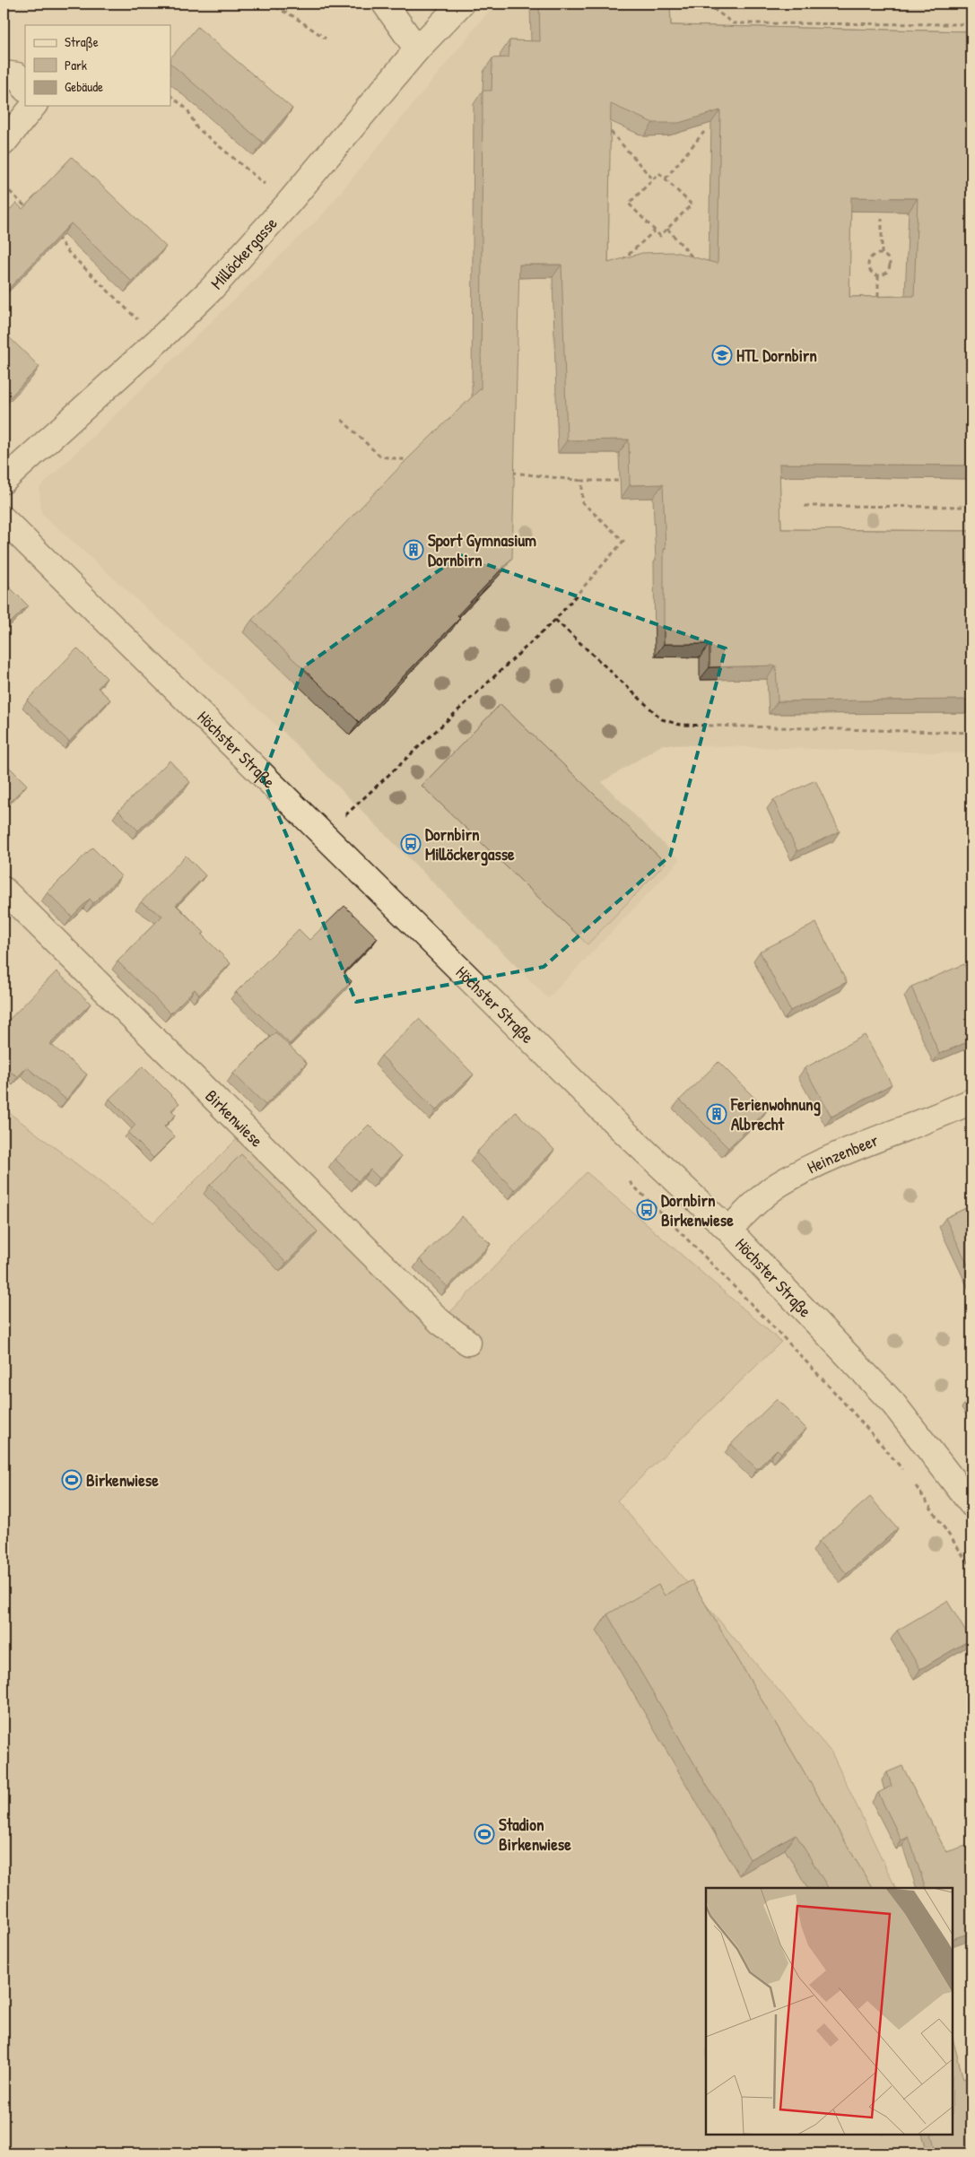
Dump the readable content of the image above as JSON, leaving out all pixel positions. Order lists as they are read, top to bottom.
{
  "streets": {
    "street": [
      "Millöckergasse",
      "Höchster Straße",
      "Birkenwiese",
      "Heinzenbeer"
    ]
  },
  "crossings": [
    ["Höchster Straße", "Heinzenbeer"]
  ],
  "places": {
    "school or university": ["HTL Dornbirn"],
    "building": ["Sport Gymnasium Dornbirn", "Ferienwohnung Albrecht"],
    "bus stop": ["Dornbirn Millöckergasse", "Dornbirn Birkenwiese"],
    "sports": ["Birkenwiese", "Stadion Birkenwiese"]
  },
  "legend": ["Straße", "Park", "Gebäude"]
}
